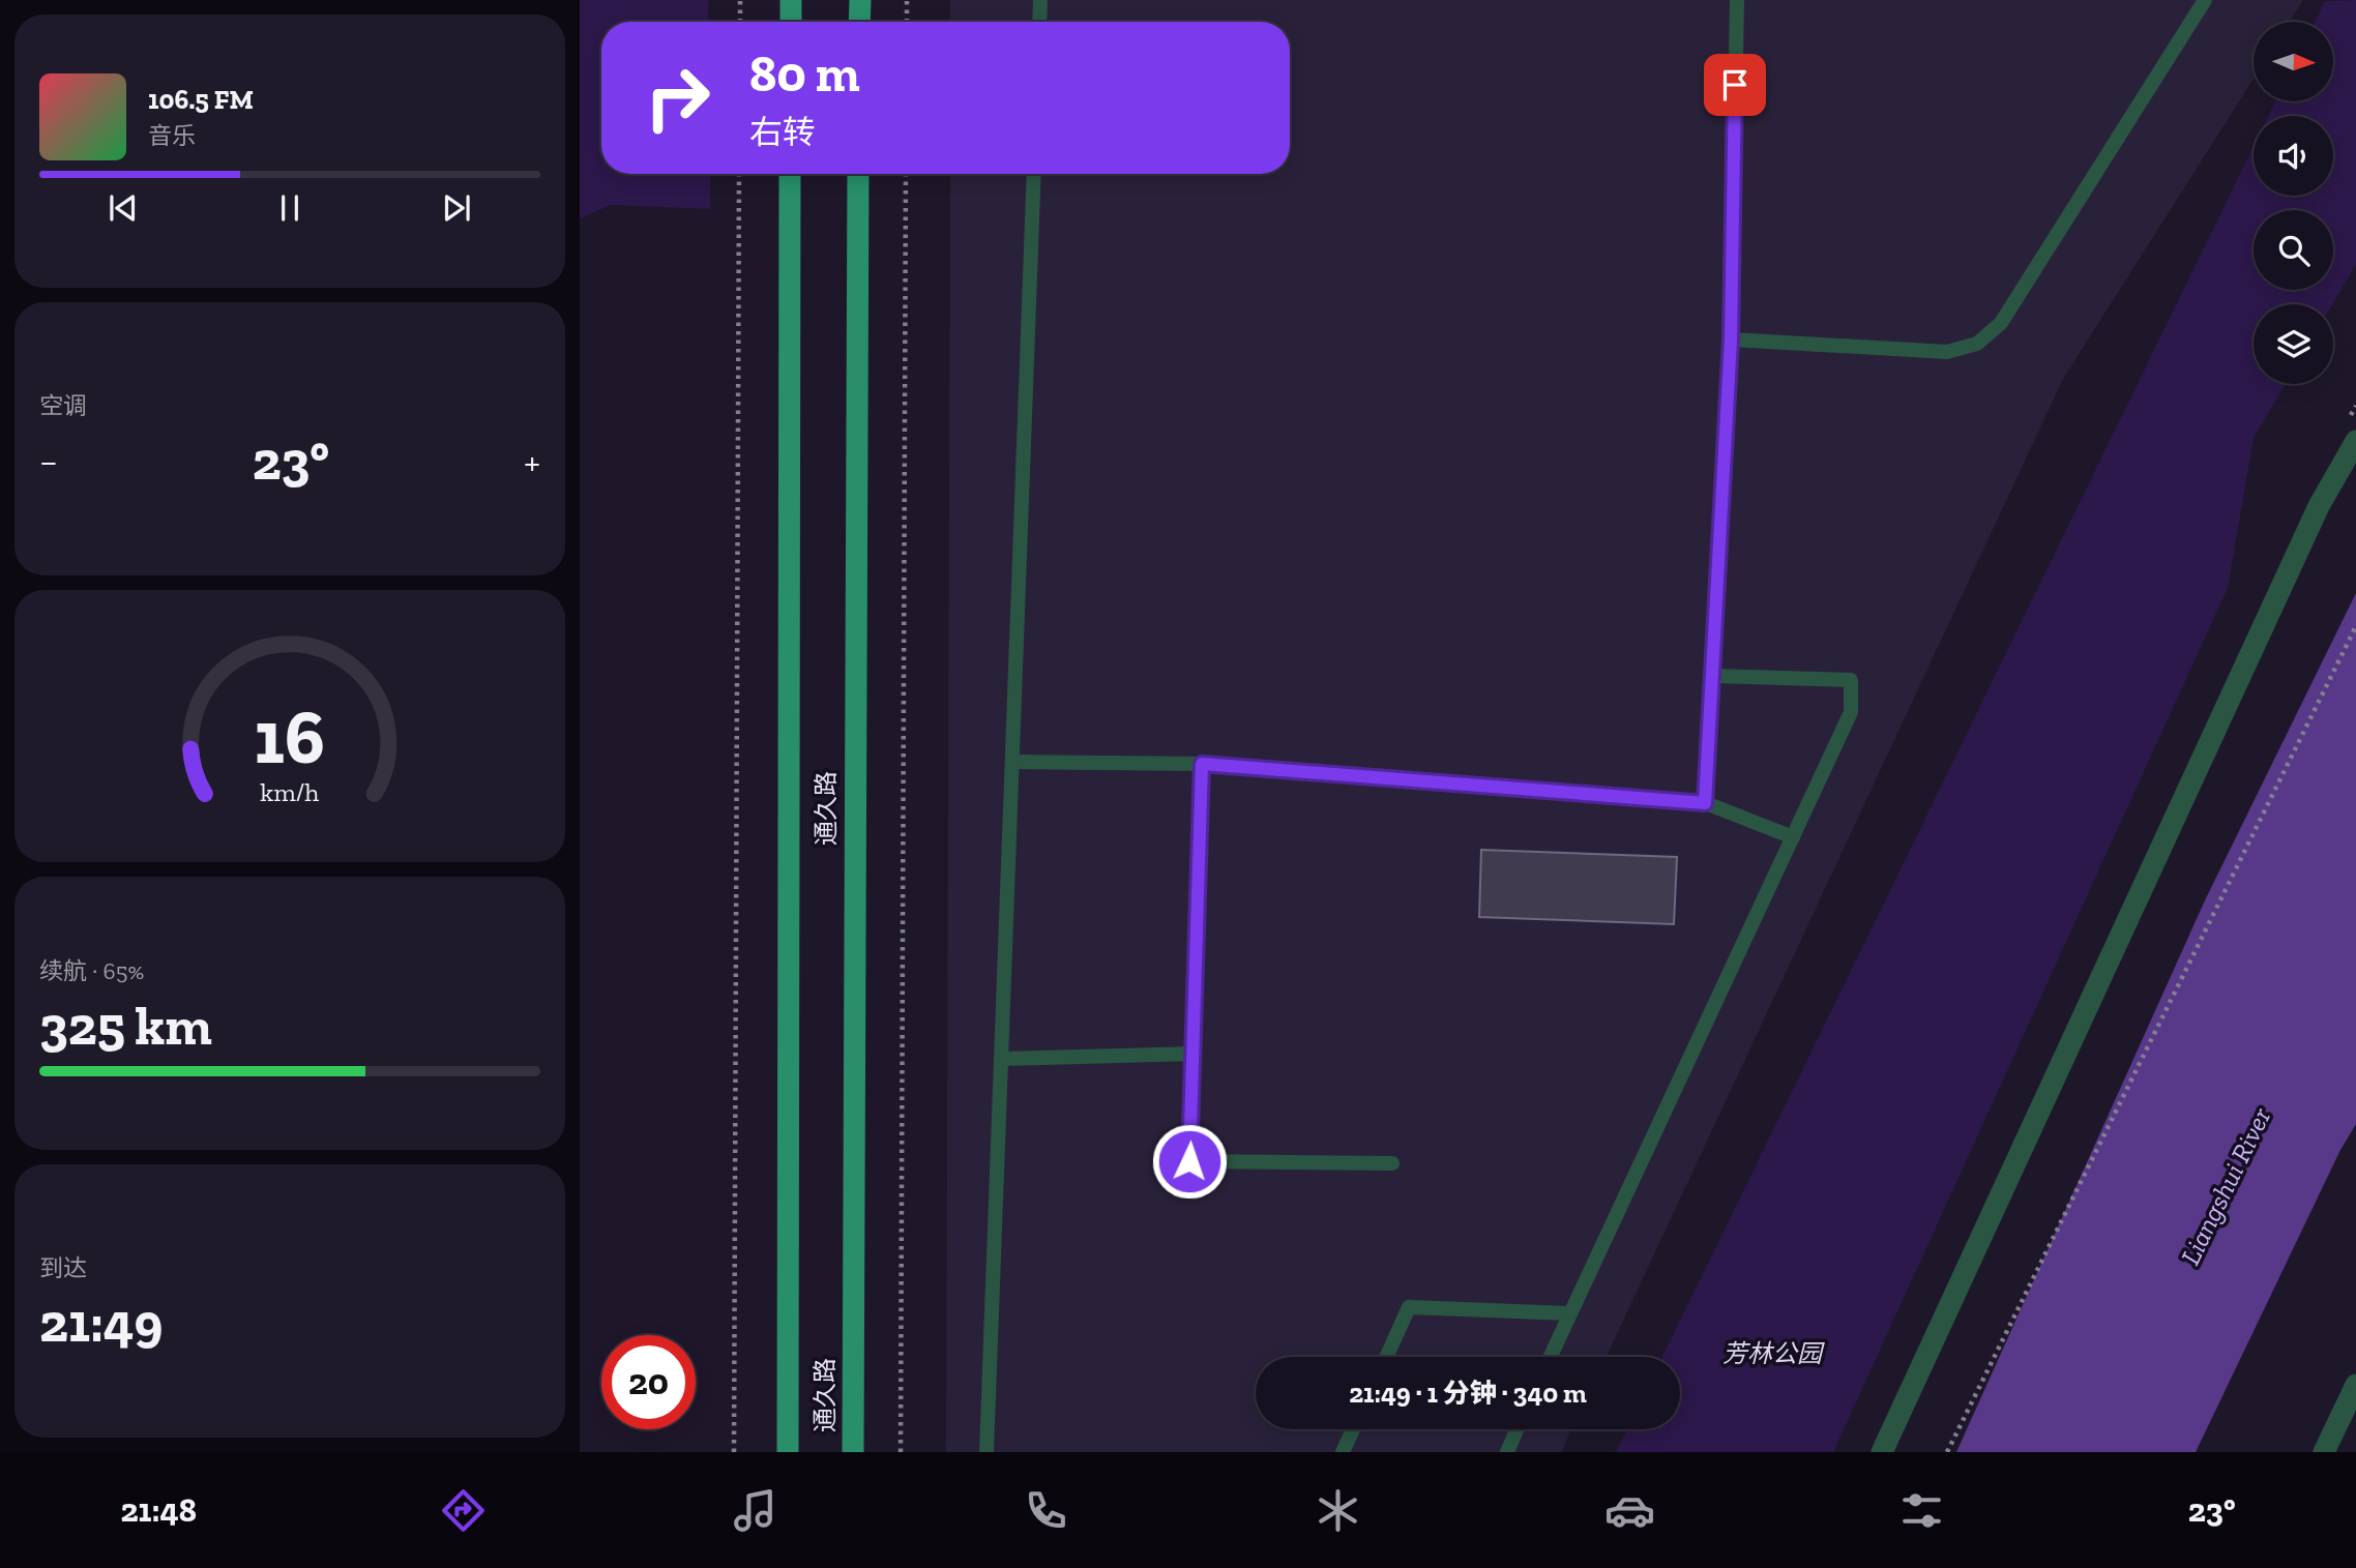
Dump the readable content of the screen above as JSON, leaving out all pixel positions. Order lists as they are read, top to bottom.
{
  "streets": {
    "main road": ["通久路"]
  },
  "water": ["Liangshui River"],
  "parks": ["芳林公园"],
  "north": "right",
  "page": {
    "turn": ["80 m", "右转"],
    "song": ["106.5 FM", "音乐"],
    "tile": [
      "空调",
      ["续航 · 65%", "325 km"],
      ["到达", "21:49"]
    ],
    "heat": ["−", "23°", "+"],
    "limit": "20",
    "trip": "21:49 · 1 分钟 · 340 m",
    "tabs": ["21:48", "23°"],
    "gauge": ["16", "km/h"]
  }
}
